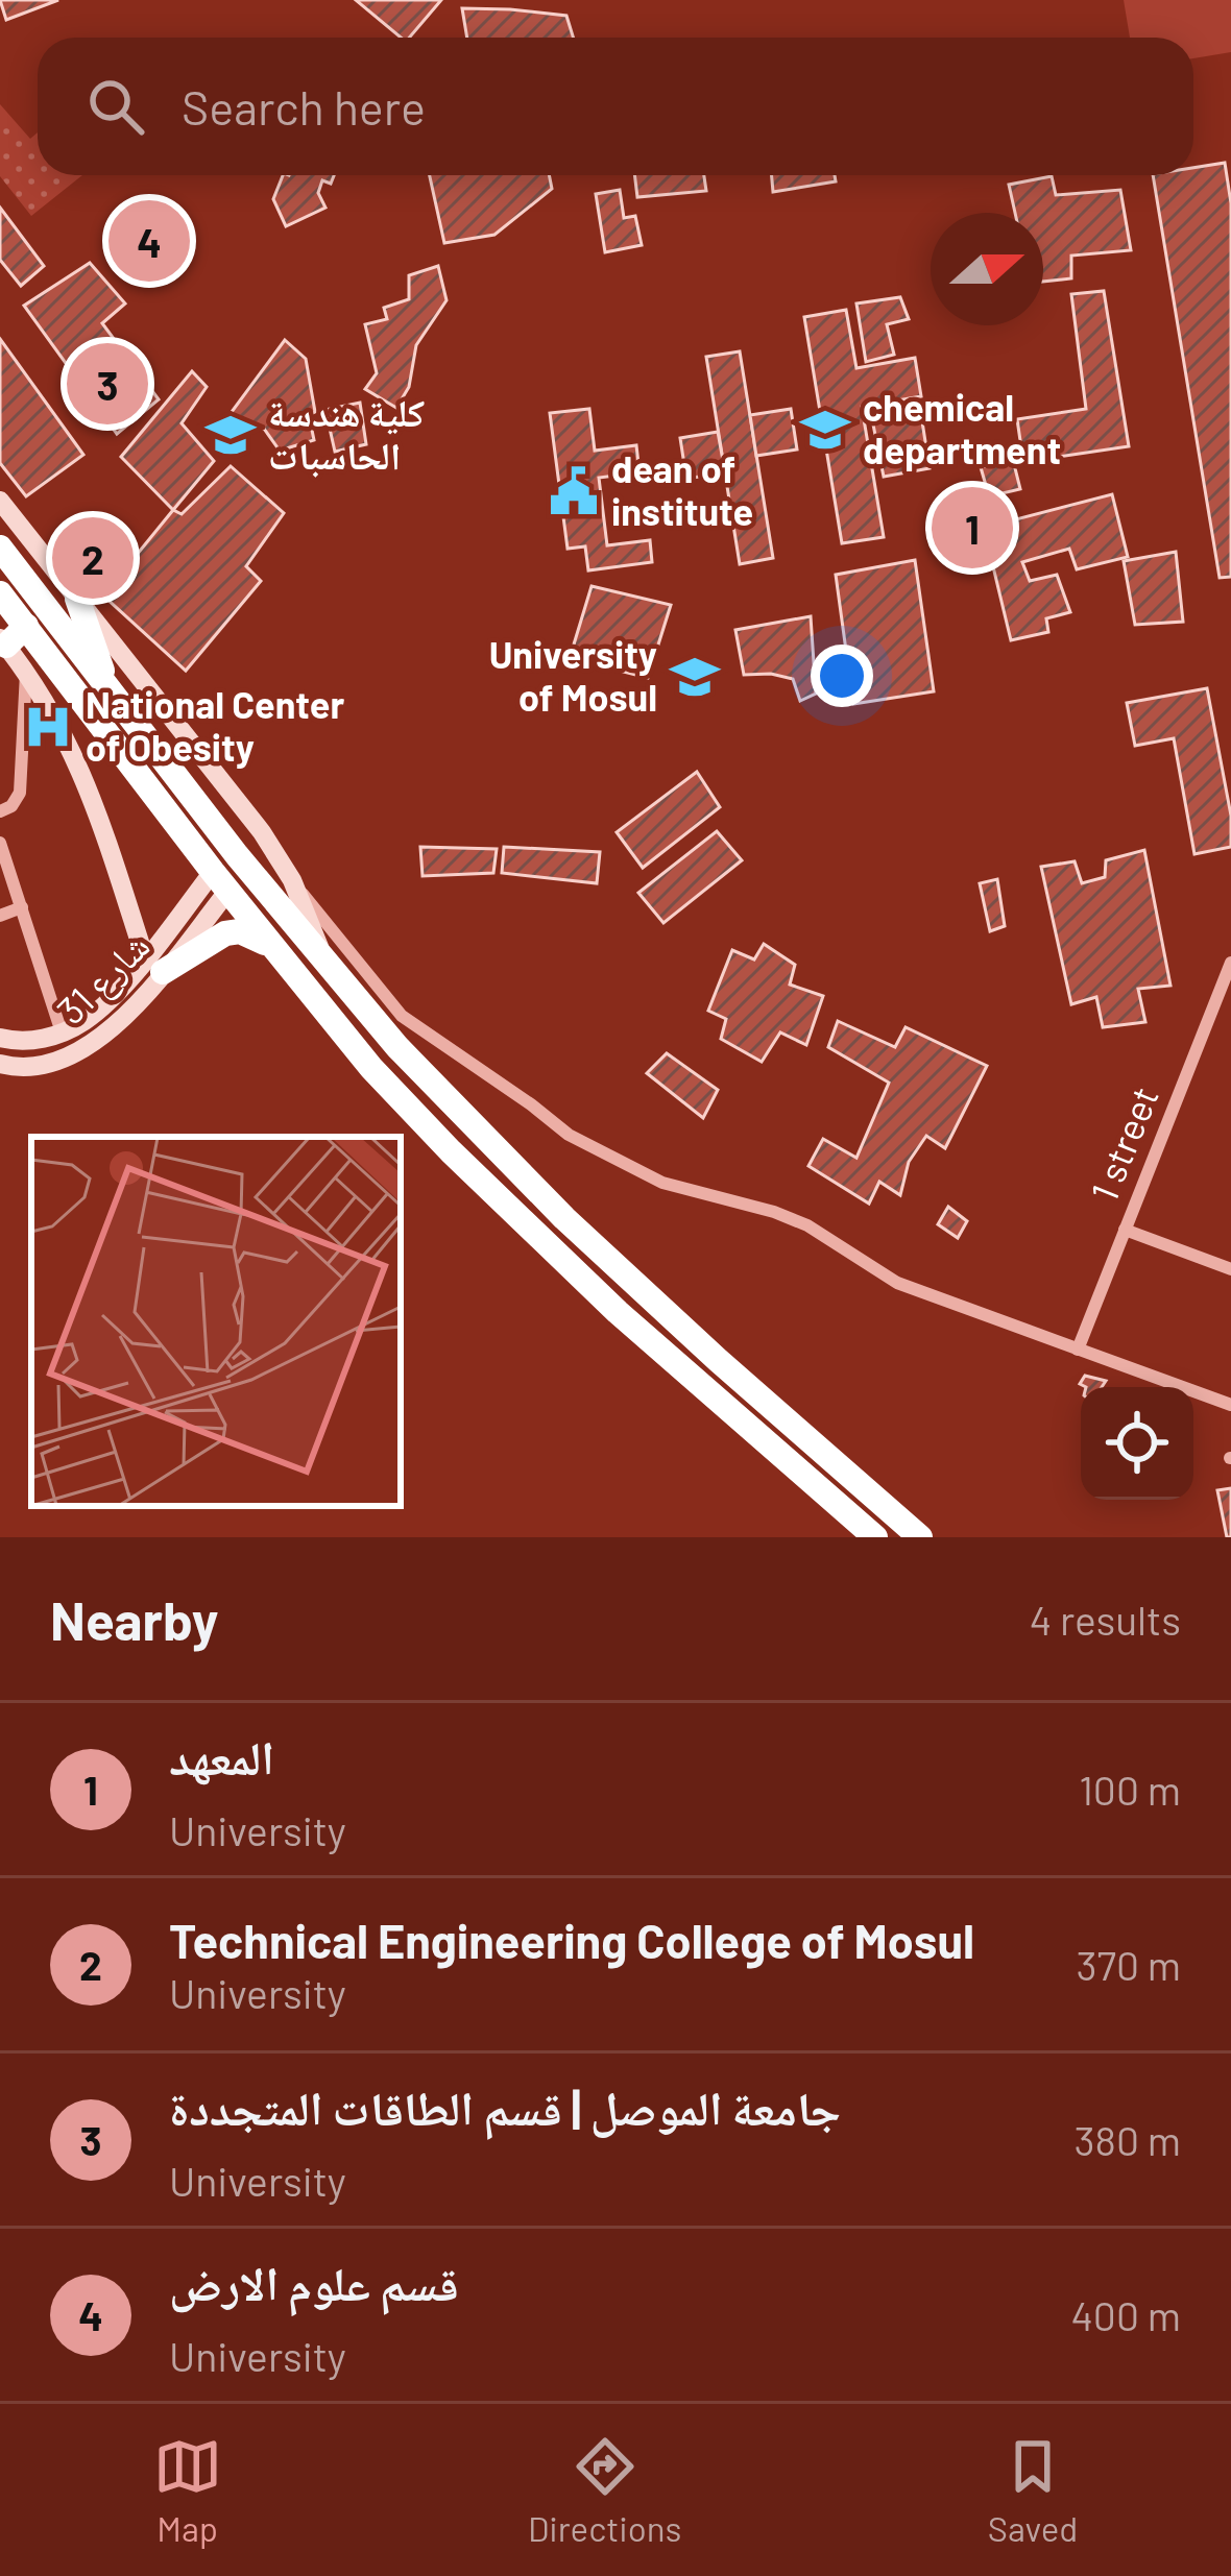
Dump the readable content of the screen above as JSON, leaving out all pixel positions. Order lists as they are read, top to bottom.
{
  "streets": {
    "main road": ["شارع 31"],
    "street": ["1 street"]
  },
  "places": {
    "school or university": ["chemical department", "كلية هندسة الحاسبات", "University of Mosul"],
    "public building": ["dean of institute"],
    "hospital": ["National Center of Obesity"]
  },
  "north": "right",
  "page": {
    "search": "Search here",
    "pins": [
      "4",
      "3",
      "1",
      "2"
    ],
    "heading": ["Nearby", "4 results"],
    "list": [
      {
        "mark": "1",
        "name": "المعهد",
        "note": "University",
        "value": "100 m"
      },
      {
        "mark": "2",
        "name": "Technical Engineering College of Mosul",
        "note": "University",
        "value": "370 m"
      },
      {
        "mark": "3",
        "name": "جامعة الموصل | قسم الطاقات المتجددة",
        "note": "University",
        "value": "380 m"
      },
      {
        "mark": "4",
        "name": "قسم علوم الارض",
        "note": "University",
        "value": "400 m"
      }
    ],
    "nav": ["Map", "Directions", "Saved"]
  }
}
